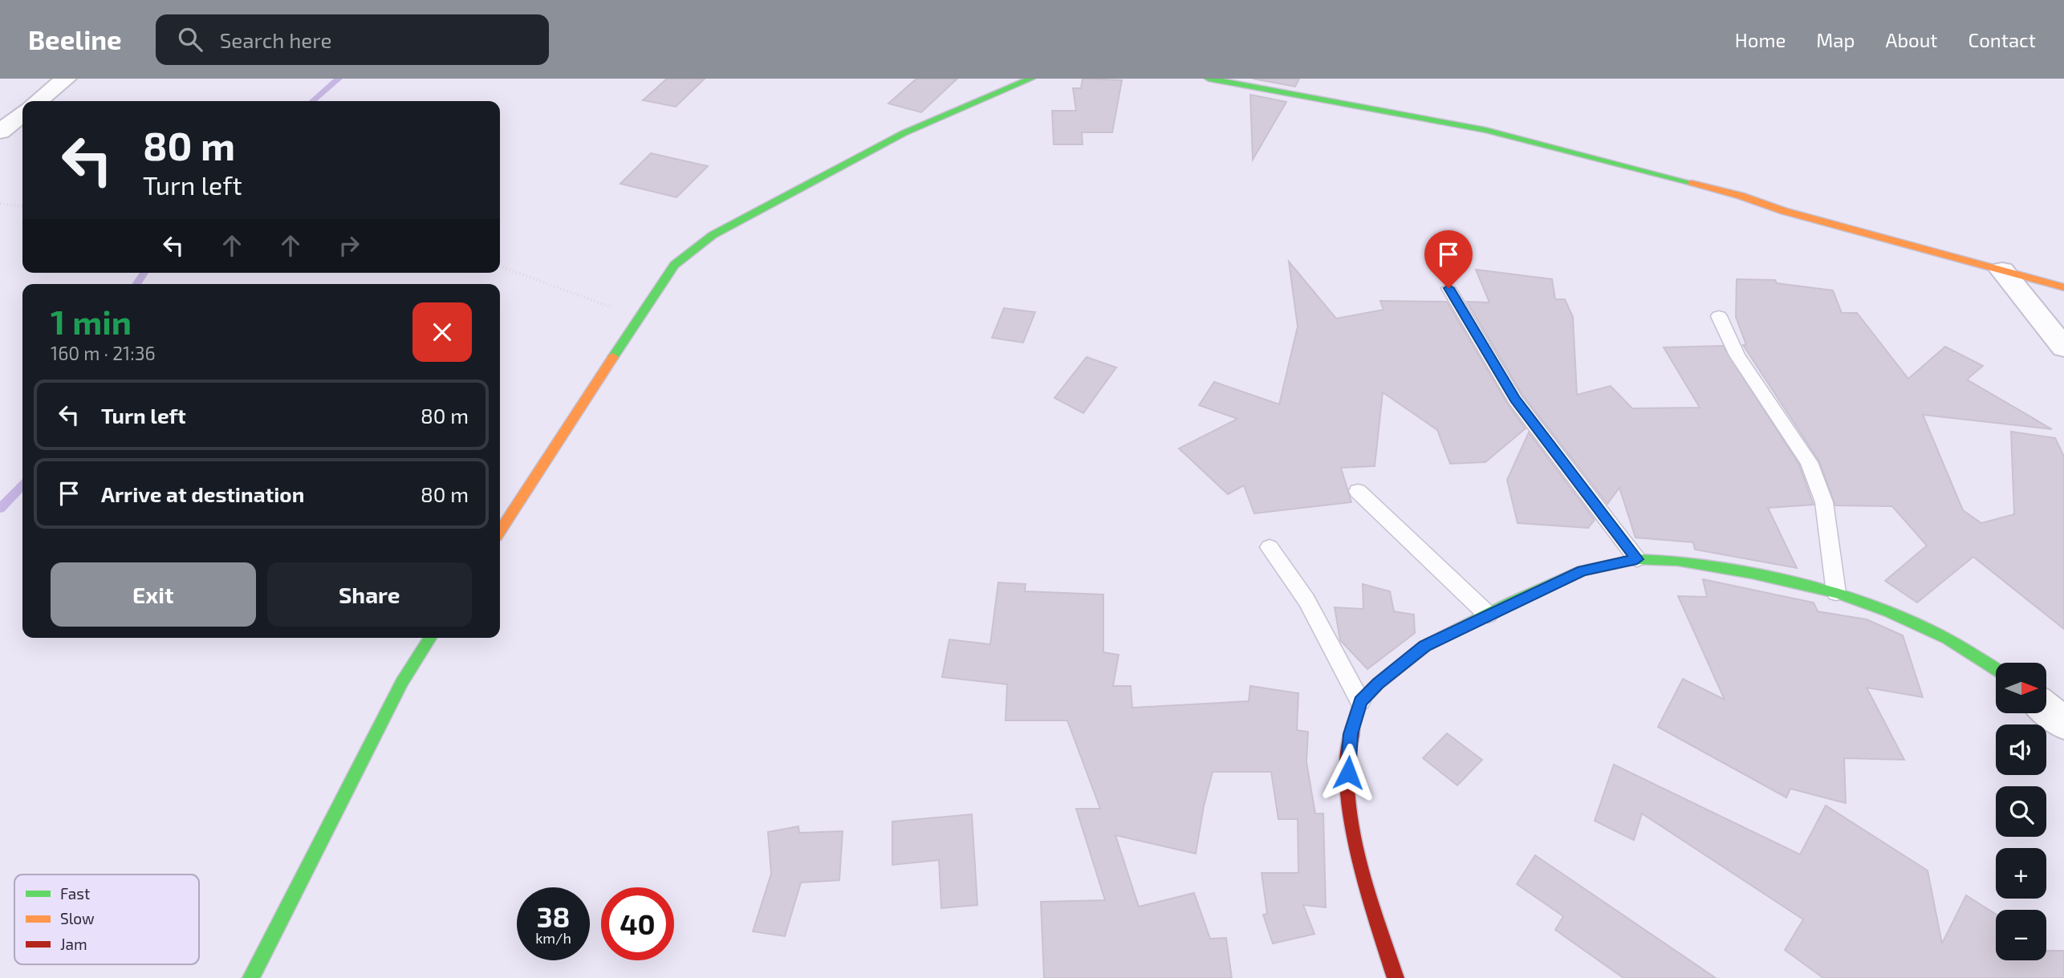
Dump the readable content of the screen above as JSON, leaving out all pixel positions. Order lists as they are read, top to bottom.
{
  "legend": ["Fast", "Slow", "Jam"],
  "north": "right",
  "page": {
    "header": "Beeline",
    "search": "Search here",
    "nav": [
      "Home",
      "Map",
      "About",
      "Contact"
    ],
    "turn": ["80 m", "Turn left"],
    "heading": ["1 min", "160 m · 21:36"],
    "list": [
      {
        "name": "Turn left",
        "value": "80 m"
      },
      {
        "name": "Arrive at destination",
        "value": "80 m"
      }
    ],
    "buttons": ["Exit", "Share"],
    "map_buttons": ["+", "−"],
    "speed": "38 km/h",
    "limit": "40"
  }
}
